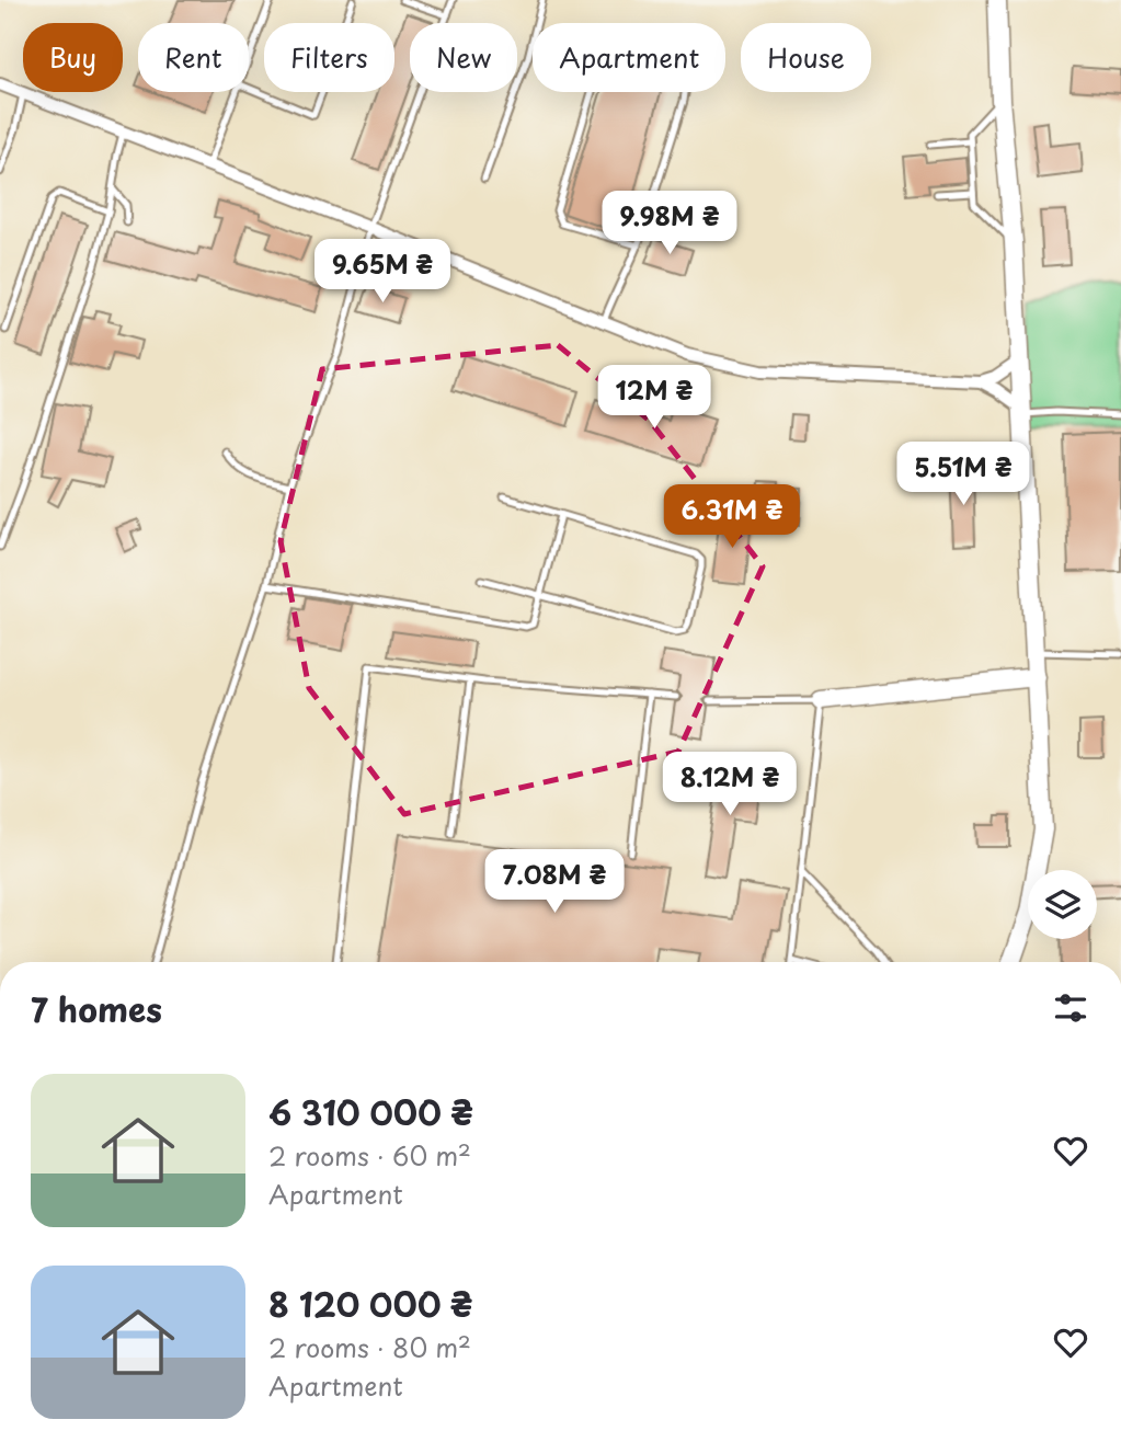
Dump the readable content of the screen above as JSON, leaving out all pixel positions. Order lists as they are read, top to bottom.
{
  "page": {
    "chip": [
      "Buy",
      "Rent",
      "Filters",
      "New",
      "Apartment",
      "House"
    ],
    "price": [
      "9.98M ₴",
      "9.65M ₴",
      "12M ₴",
      "5.51M ₴",
      "6.31M ₴",
      "8.12M ₴",
      "7.08M ₴"
    ],
    "heading": "7 homes",
    "list": [
      {
        "name": "6 310 000 ₴",
        "note": "2 rooms · 60 m² · Apartment"
      },
      {
        "name": "8 120 000 ₴",
        "note": "2 rooms · 80 m² · Apartment"
      }
    ]
  }
}
